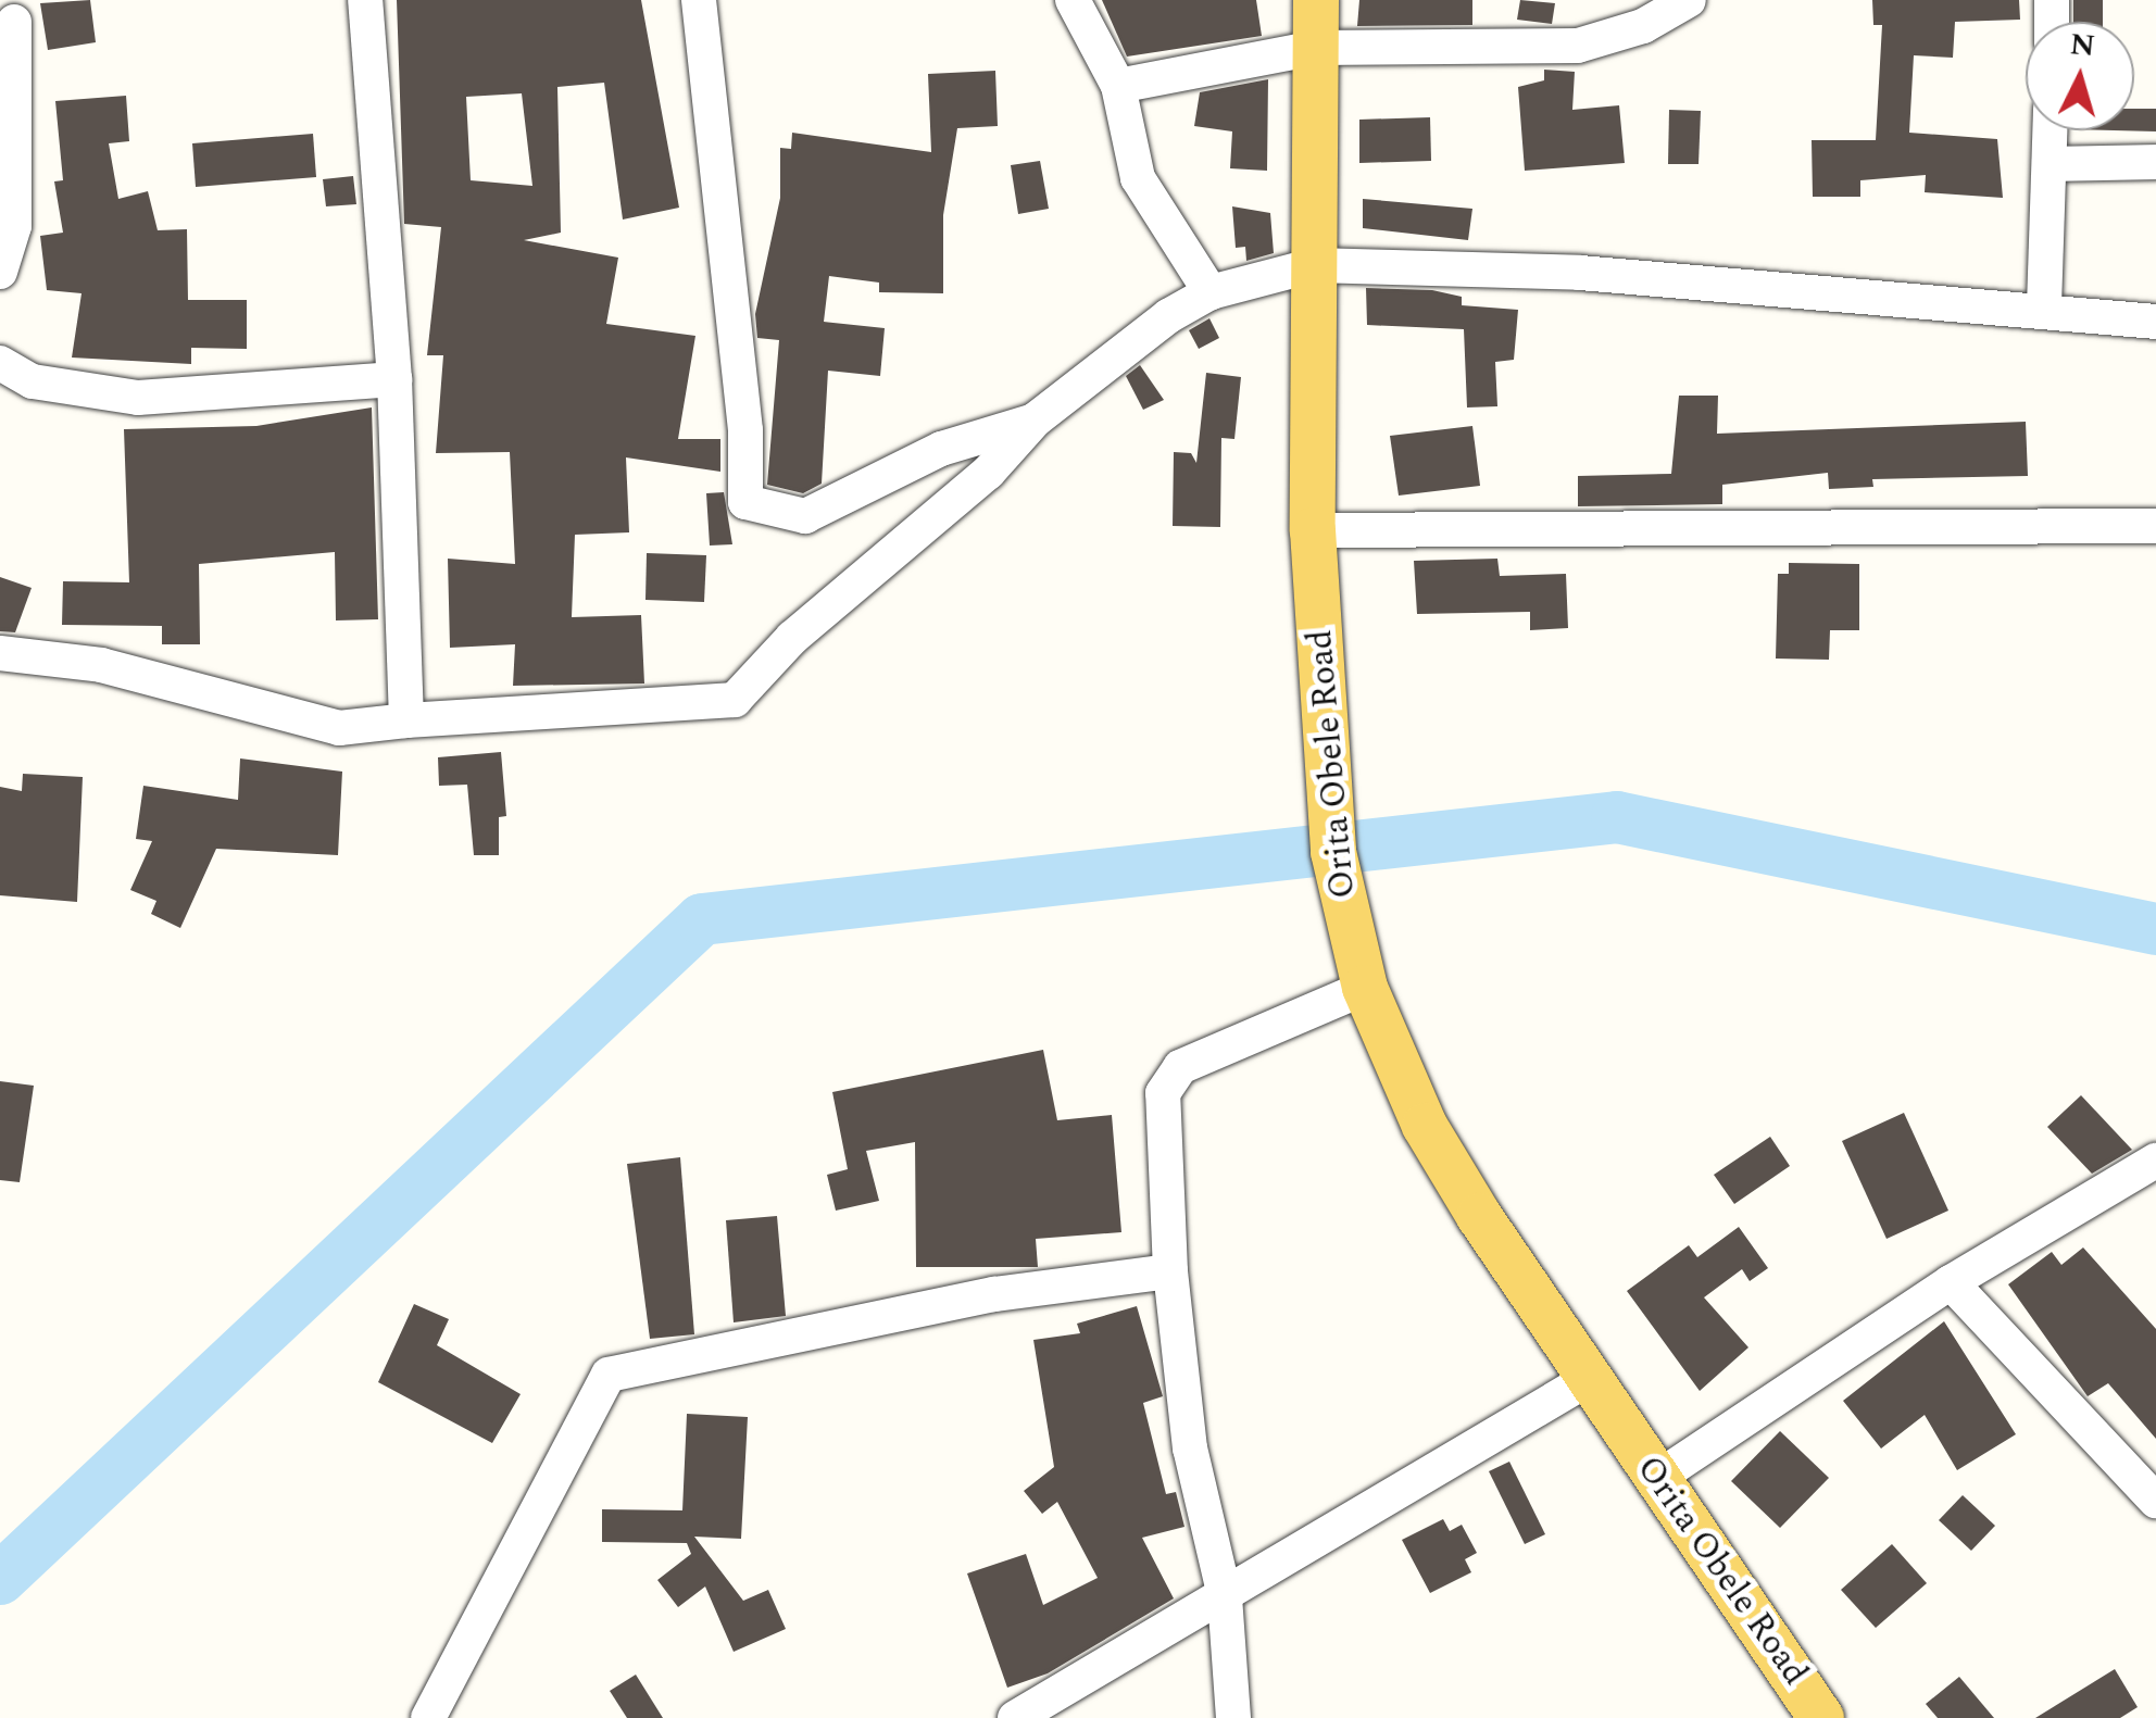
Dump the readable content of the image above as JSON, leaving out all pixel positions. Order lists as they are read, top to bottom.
{
  "streets": {
    "main road": ["Orita Obele Road"]
  },
  "north": "top"
}
